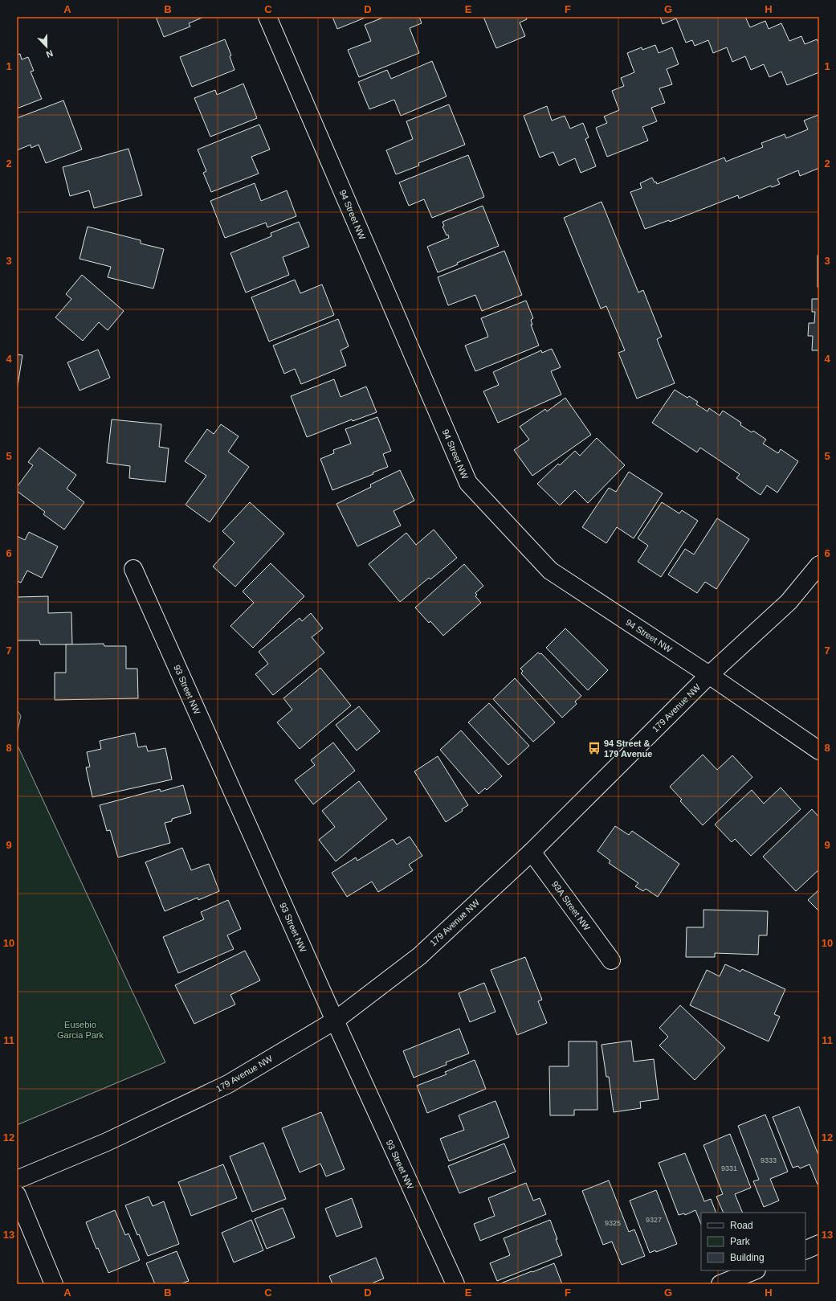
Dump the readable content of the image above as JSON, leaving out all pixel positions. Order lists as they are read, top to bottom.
{
  "streets": {
    "street": [
      "94 Street NW",
      "93 Street NW",
      "179 Avenue NW",
      "93A Street NW"
    ]
  },
  "crossings": [
    ["94 Street NW", "179 Avenue NW"],
    ["93 Street NW", "179 Avenue NW"],
    ["179 Avenue NW", "93A Street NW"]
  ],
  "parks": ["Eusebio Garcia Park"],
  "places": {
    "bus stop": ["94 Street & 179 Avenue"]
  },
  "house_numbers": [
    "9333",
    "9331",
    "9327",
    "9325"
  ],
  "legend": ["Road", "Park", "Building"],
  "north": "bottom",
  "grid": {
    "columns": [
      "A",
      "B",
      "C",
      "D",
      "E",
      "F",
      "G",
      "H"
    ],
    "rows": [
      "1",
      "2",
      "3",
      "4",
      "5",
      "6",
      "7",
      "8",
      "9",
      "10",
      "11",
      "12",
      "13"
    ]
  }
}
